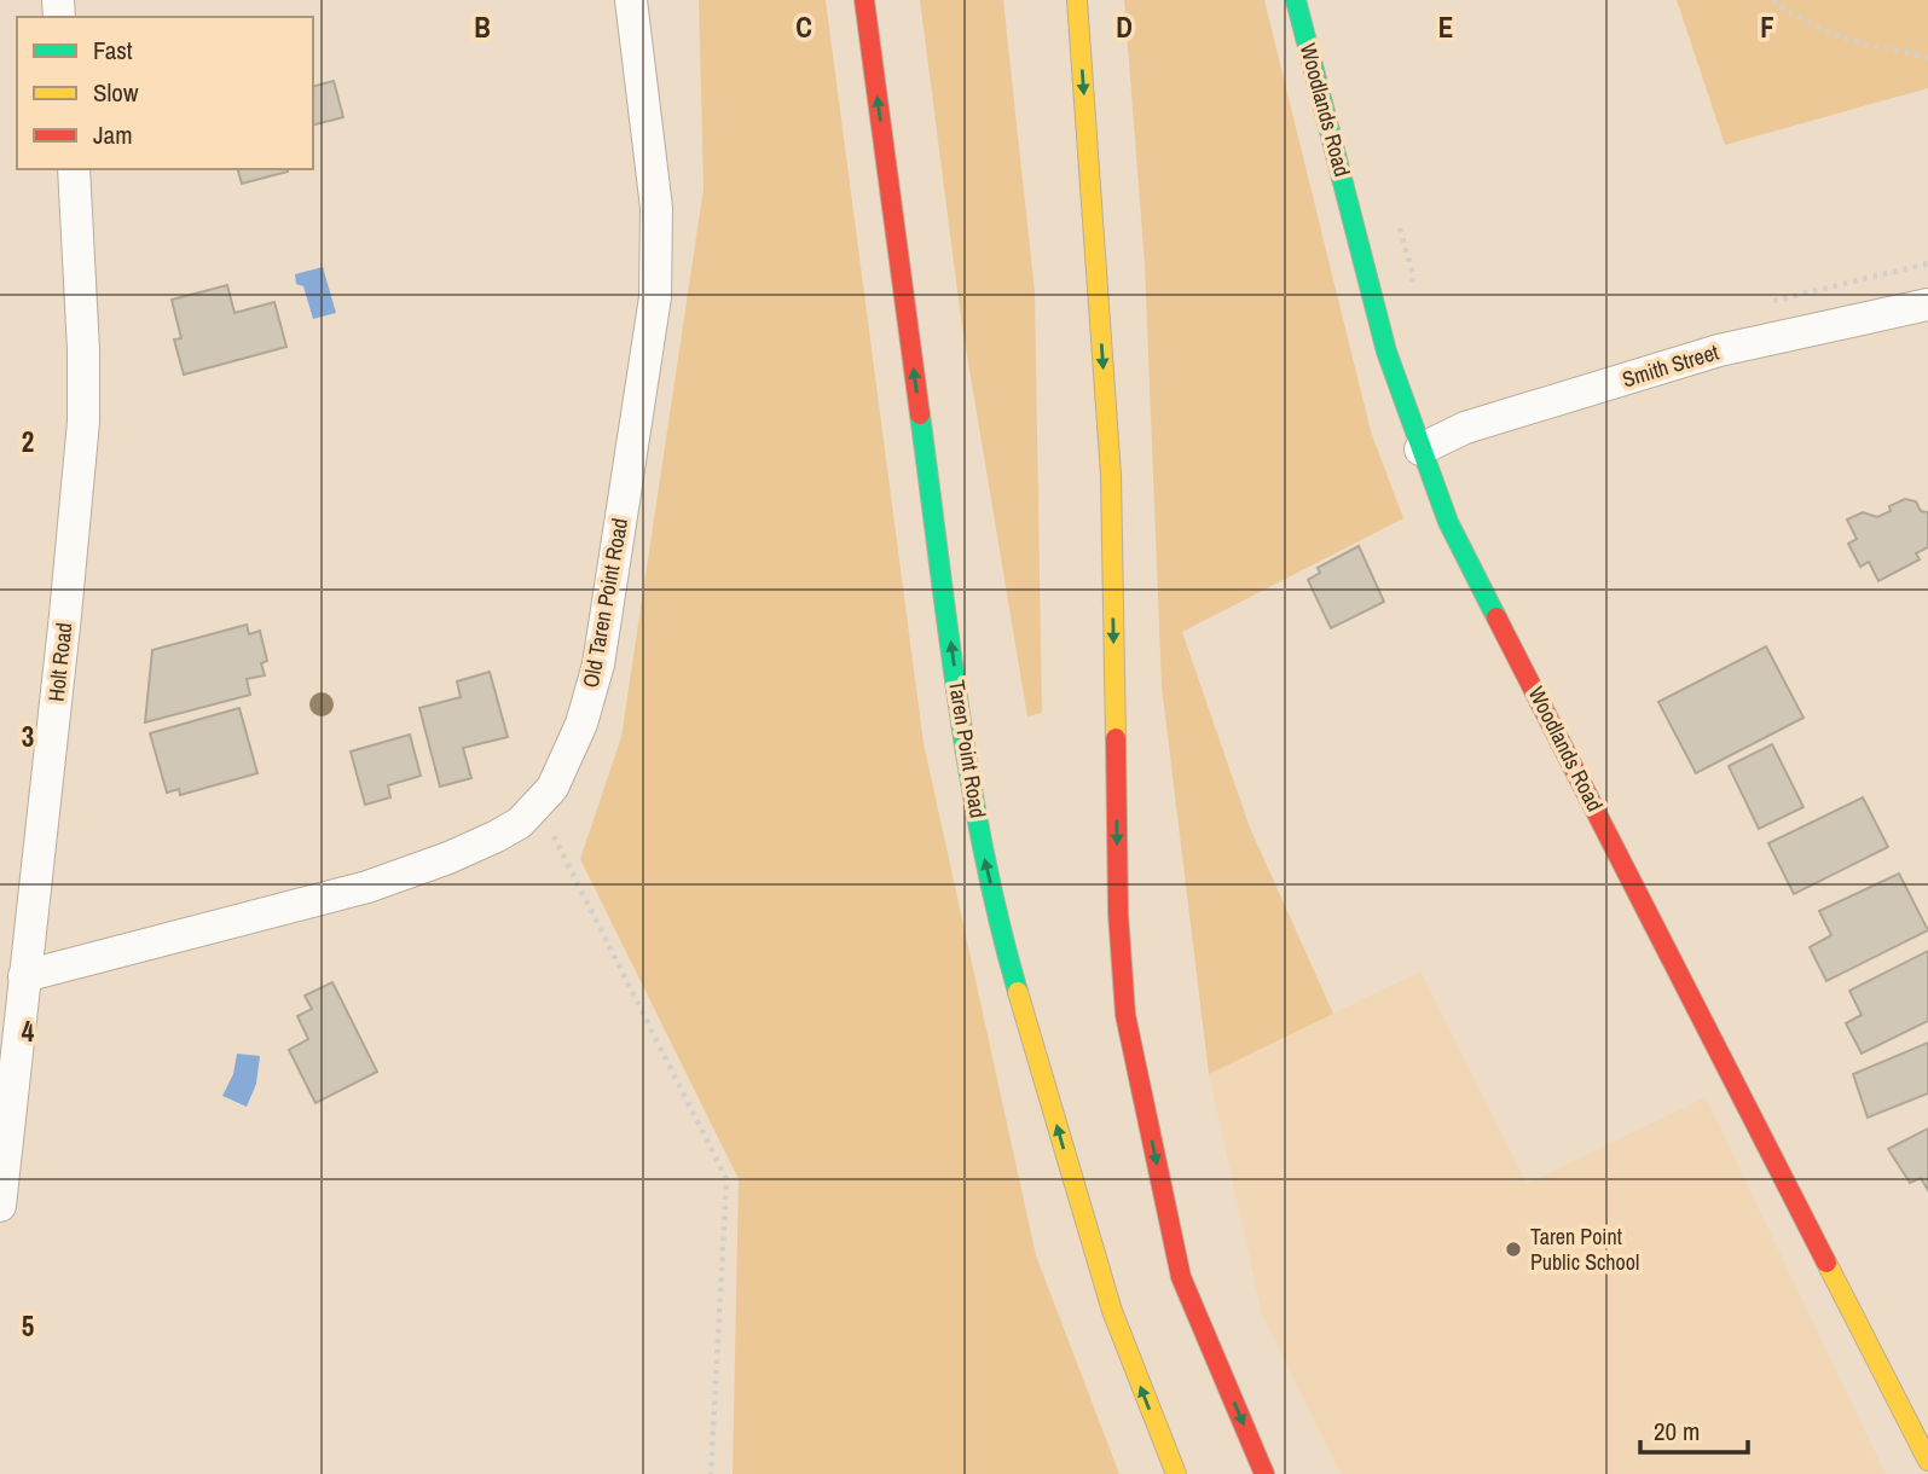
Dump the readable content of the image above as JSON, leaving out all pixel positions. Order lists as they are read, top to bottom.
{
  "streets": {
    "main road": ["Woodlands Road", "Taren Point Road"],
    "street": ["Smith Street", "Old Taren Point Road", "Holt Road"]
  },
  "crossings": [
    ["Woodlands Road", "Smith Street"],
    ["Old Taren Point Road", "Holt Road"]
  ],
  "places": ["Taren Point Public School"],
  "legend": ["Fast", "Slow", "Jam"],
  "scale_bar": "20 m",
  "grid": {
    "columns": [
      "B",
      "C",
      "D",
      "E",
      "F"
    ],
    "rows": [
      "2",
      "3",
      "4",
      "5"
    ]
  }
}
